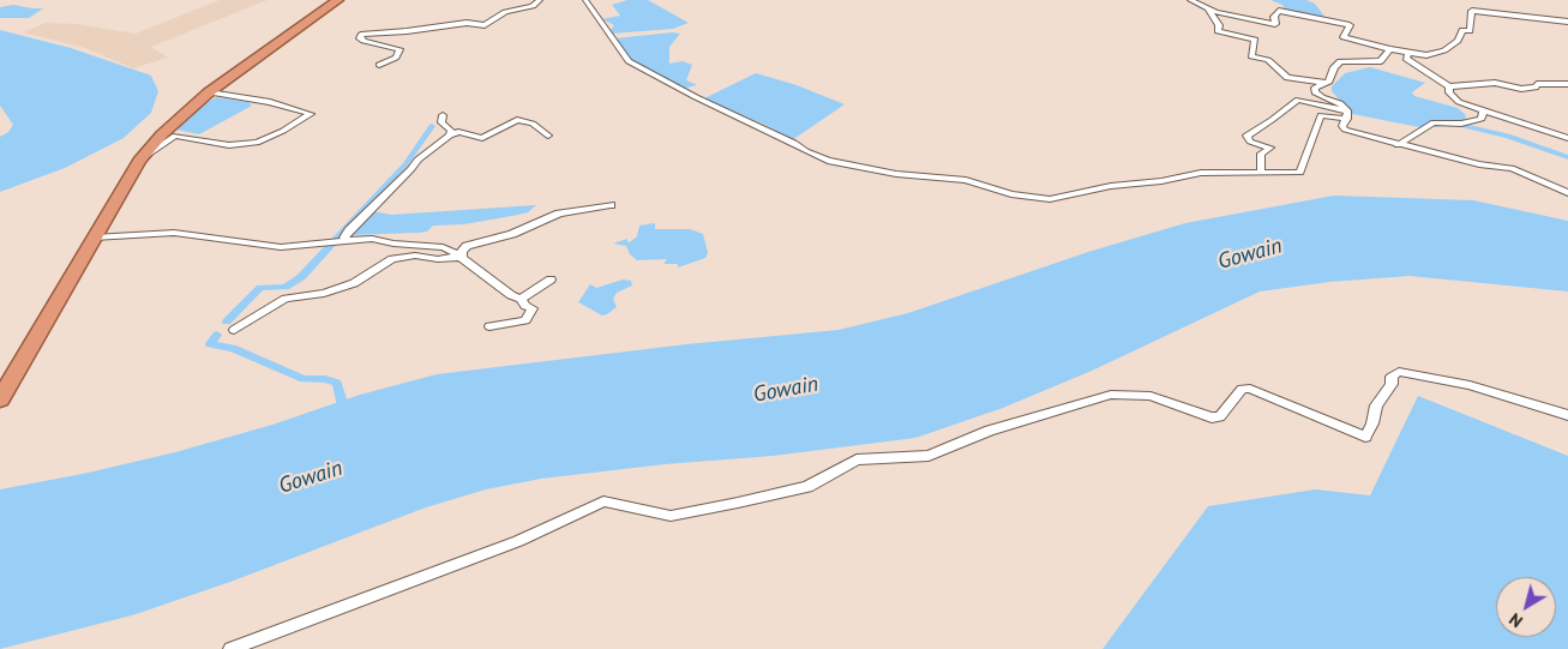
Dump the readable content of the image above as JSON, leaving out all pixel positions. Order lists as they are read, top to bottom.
{
  "water": ["Gowain"],
  "north": "bottom left"
}
